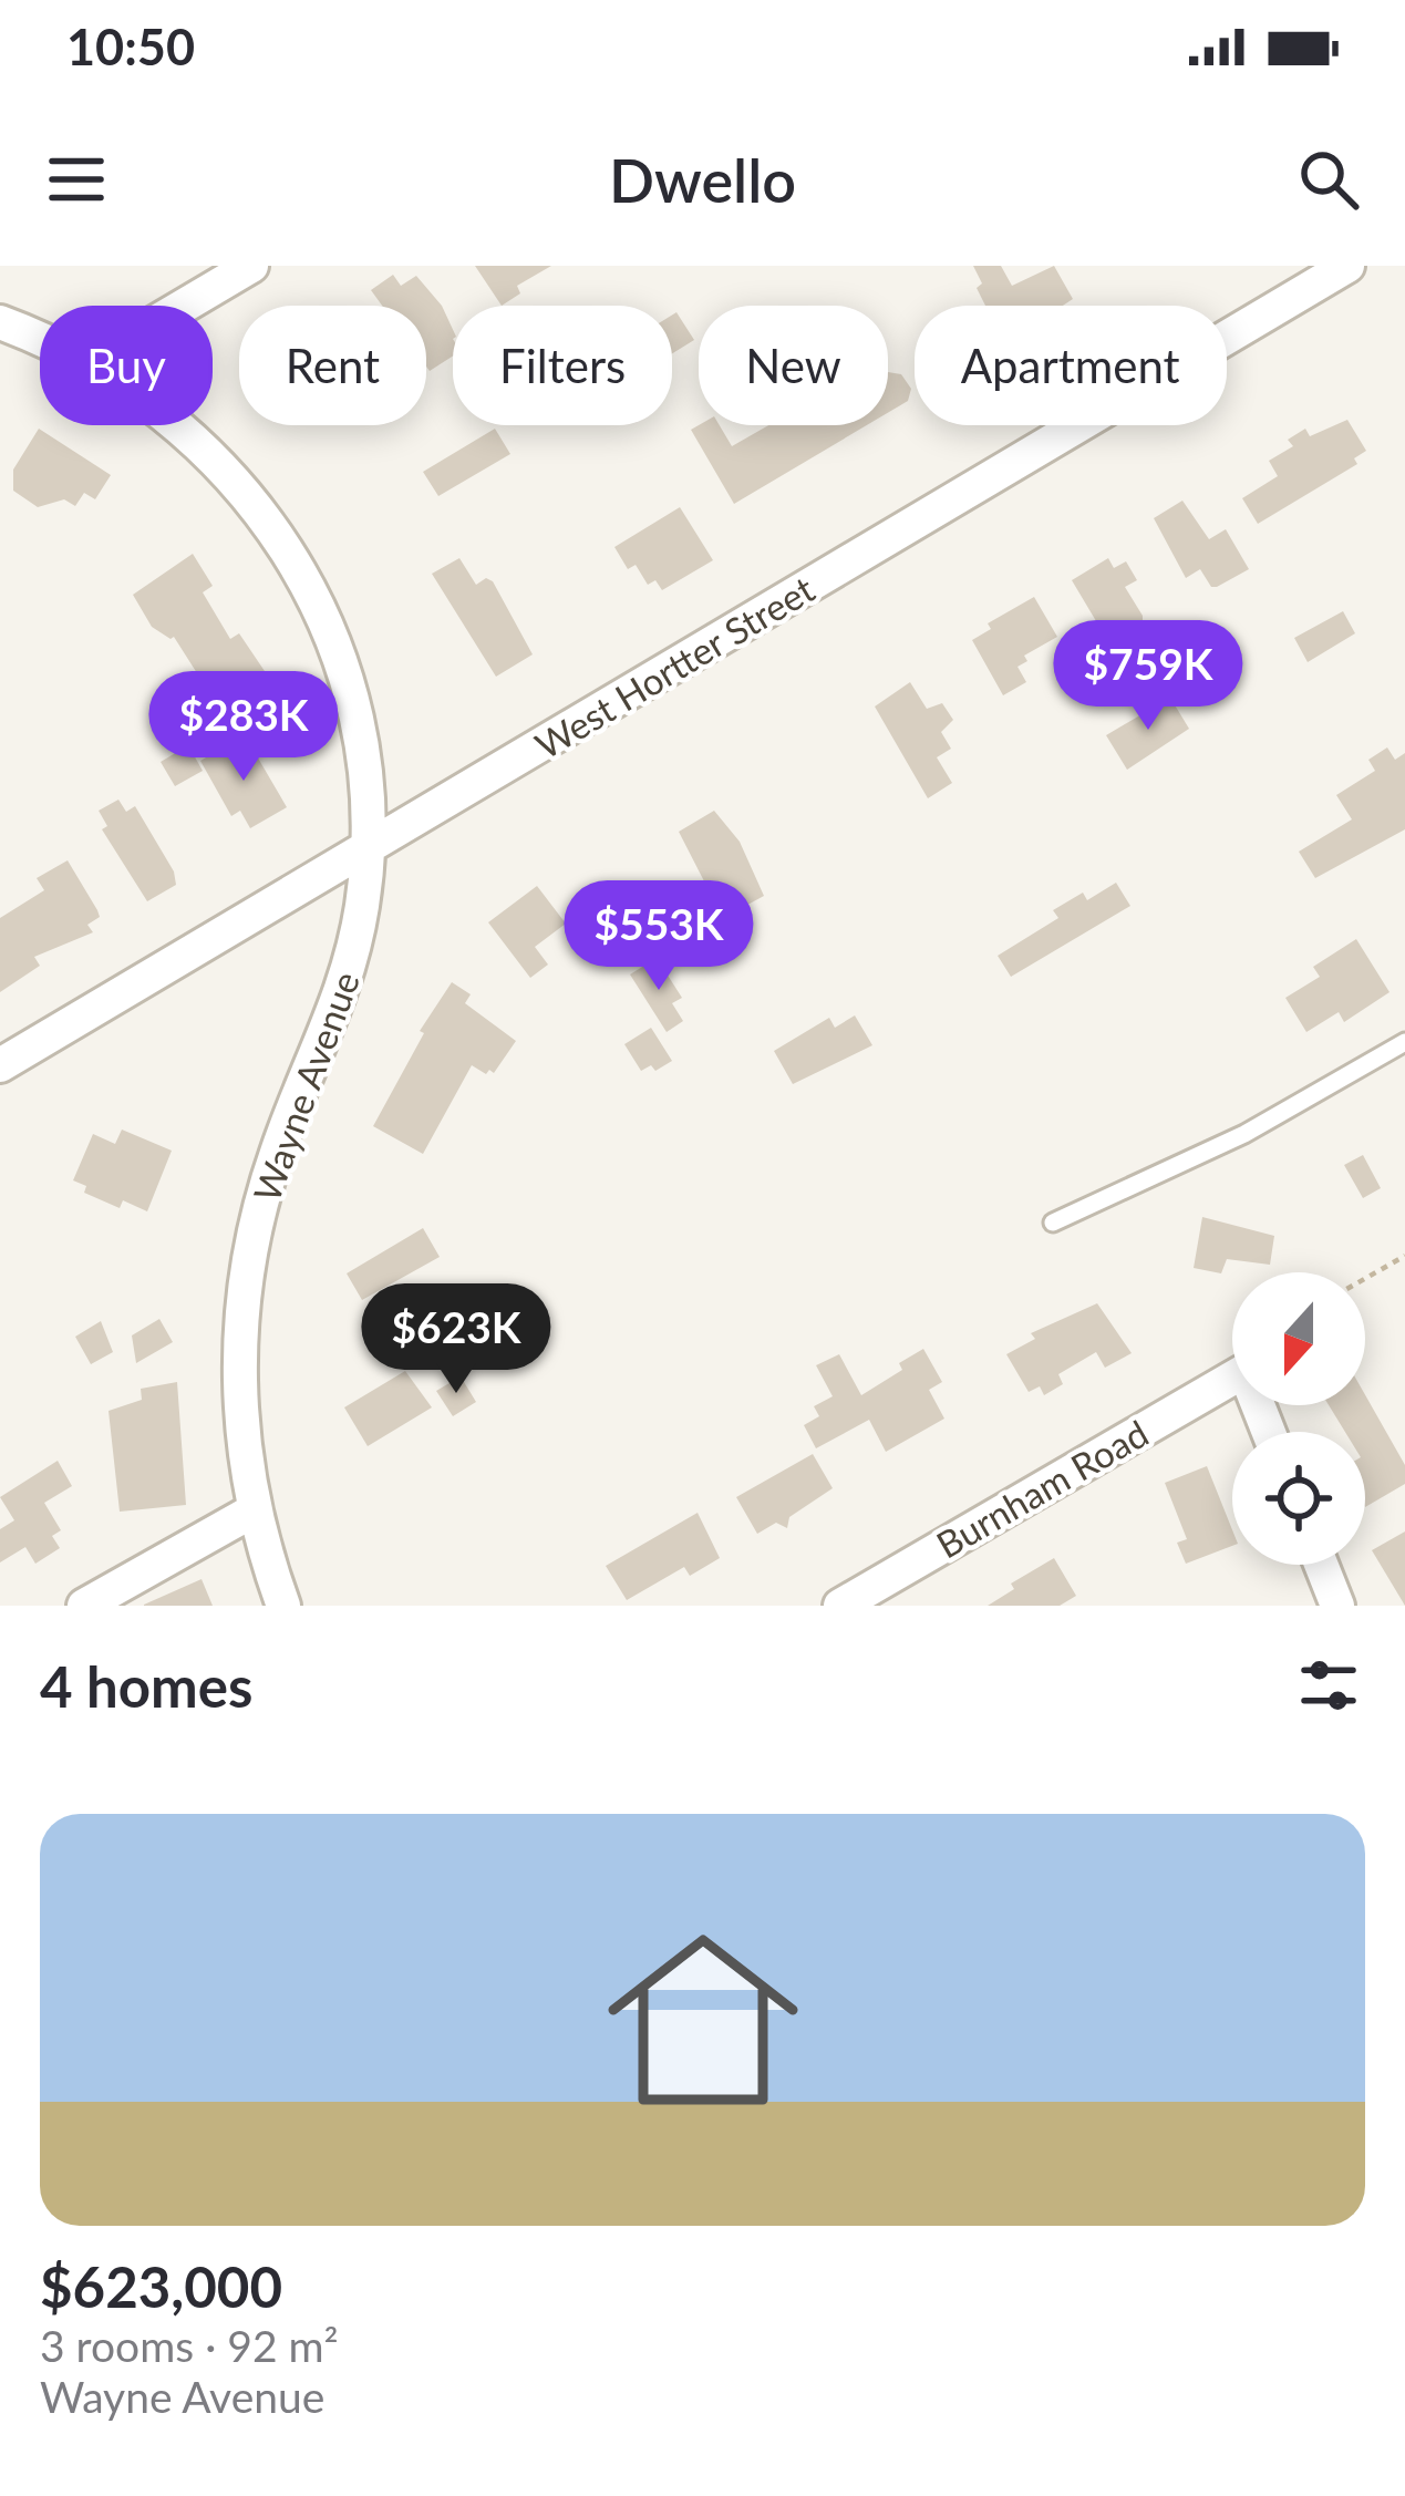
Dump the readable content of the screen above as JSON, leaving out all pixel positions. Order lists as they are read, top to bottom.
{
  "streets": {
    "street": ["West Hortter Street", "Wayne Avenue", "Burnham Road"]
  },
  "crossings": [
    ["West Hortter Street", "Wayne Avenue"]
  ],
  "north": "bottom",
  "page": {
    "status": "10:50",
    "header": "Dwello",
    "chip": [
      "Buy",
      "Rent",
      "Filters",
      "New",
      "Apartment"
    ],
    "price": [
      "$759K",
      "$283K",
      "$553K",
      "$623K"
    ],
    "heading": "4 homes",
    "list": [
      {
        "name": "$623,000",
        "note": "3 rooms · 92 m² · Wayne Avenue"
      }
    ]
  }
}
